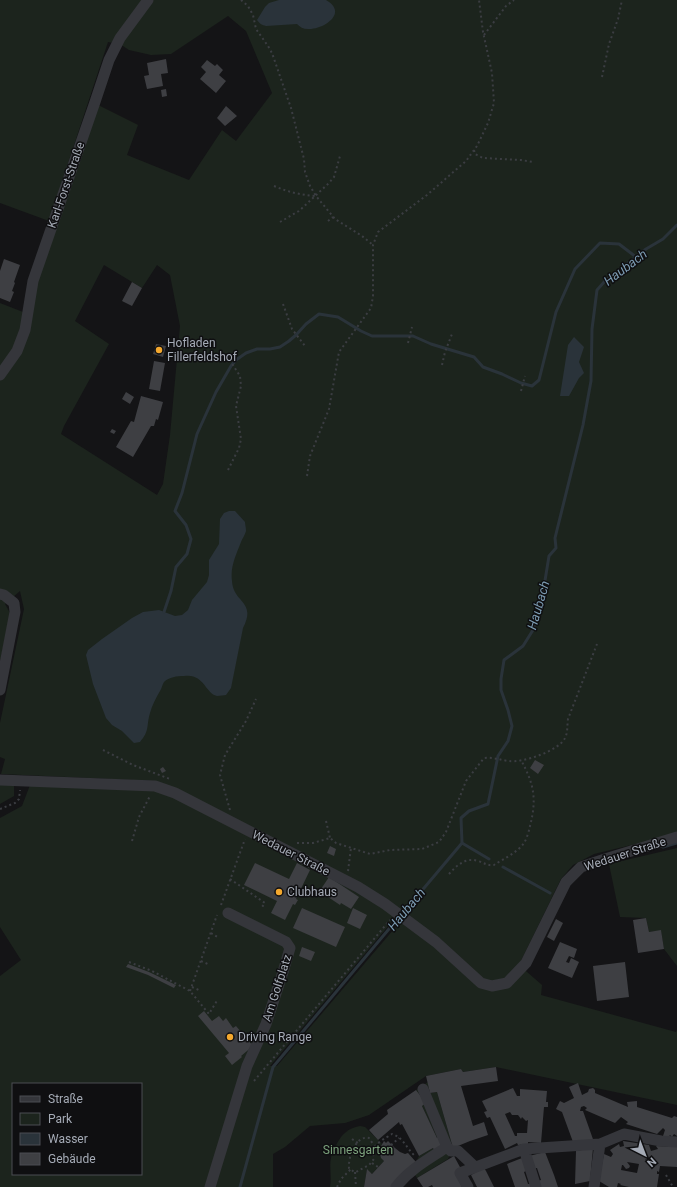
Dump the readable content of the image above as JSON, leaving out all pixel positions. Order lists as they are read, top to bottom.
{
  "streets": {
    "street": ["Karl-Forst-Straße", "Wedauer Straße", "Am Golfplatz"]
  },
  "water": ["Haubach"],
  "parks": ["Sinnesgarten"],
  "places": ["Hofladen Fillerfeldshof", "Clubhaus", "Driving Range"],
  "legend": [
    "Straße",
    "Park",
    "Wasser",
    "Gebäude"
  ],
  "north": "bottom right"
}
